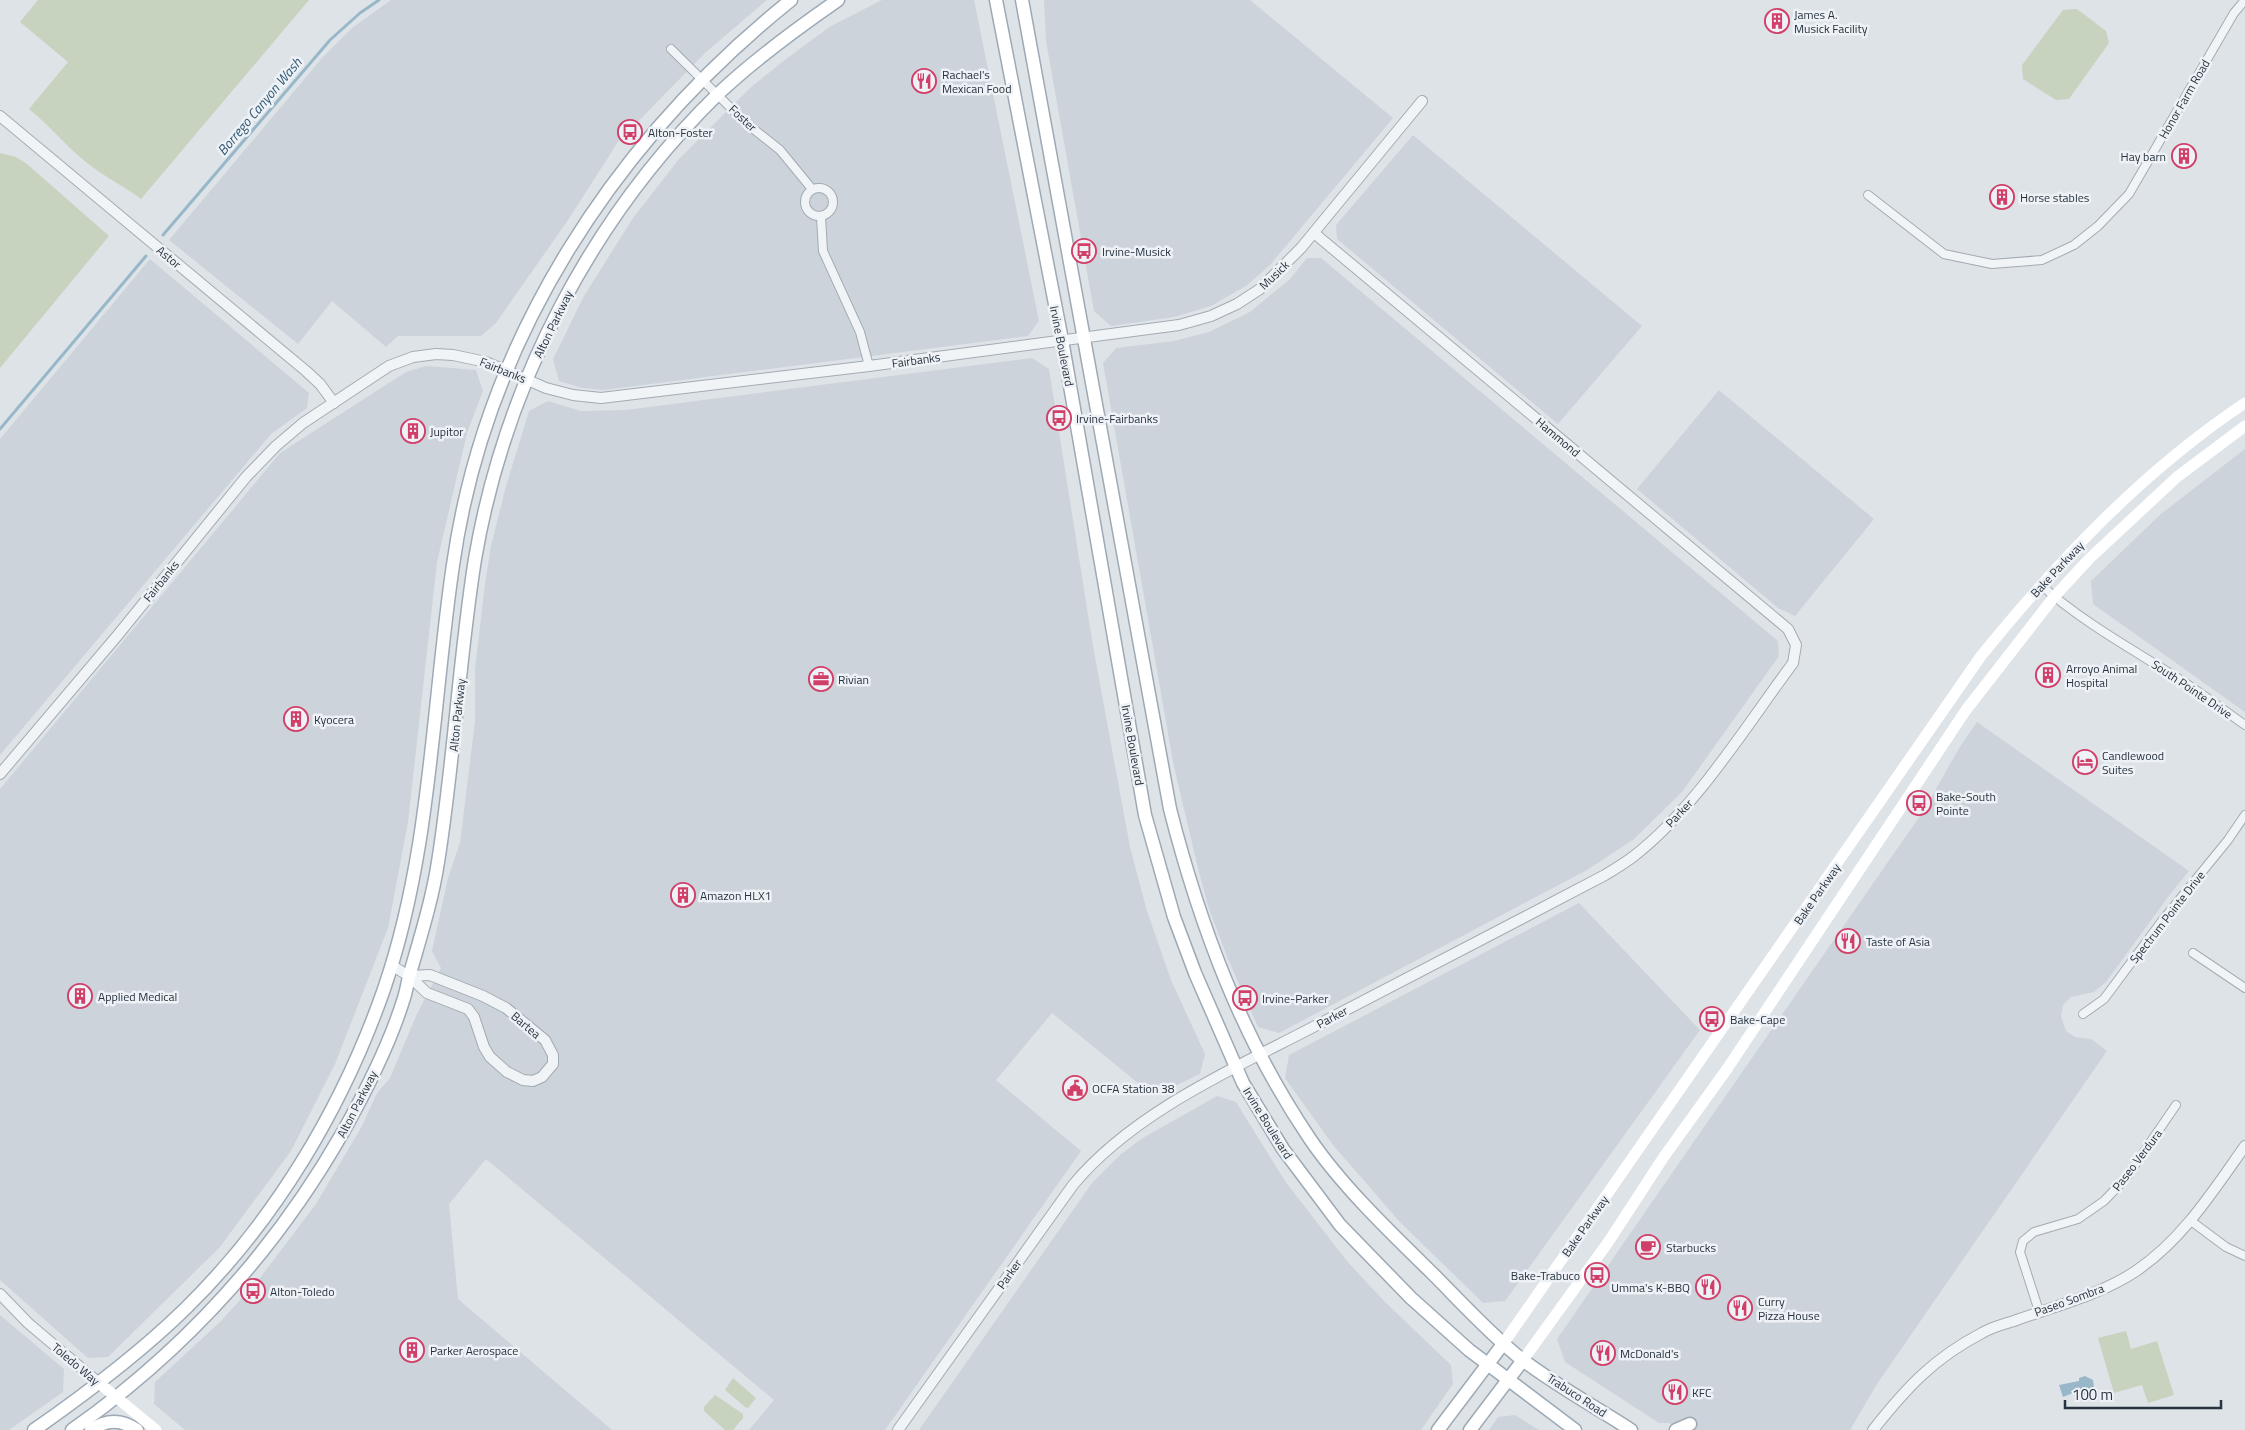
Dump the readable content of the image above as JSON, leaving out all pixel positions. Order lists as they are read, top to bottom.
{
  "streets": {
    "main road": [
      "Alton Parkway",
      "Irvine Boulevard",
      "Bake Parkway",
      "Toledo Way",
      "Trabuco Road"
    ],
    "street": [
      "Honor Farm Road",
      "Foster",
      "Astor",
      "Musick",
      "Fairbanks",
      "Hammond",
      "South Pointe Drive",
      "Parker",
      "Spectrum Pointe Drive",
      "Bartea",
      "Paseo Verdura",
      "Paseo Sombra"
    ]
  },
  "crossings": [
    ["Foster", "Alton Parkway"],
    ["Astor", "Fairbanks"],
    ["Musick", "Irvine Boulevard"],
    ["Musick", "Fairbanks"],
    ["Musick", "Hammond"],
    ["Alton Parkway", "Fairbanks"],
    ["Alton Parkway", "Bartea"],
    ["Alton Parkway", "Toledo Way"],
    ["Irvine Boulevard", "Fairbanks"],
    ["Irvine Boulevard", "Bake Parkway"],
    ["Irvine Boulevard", "Parker"],
    ["Irvine Boulevard", "Trabuco Road"],
    ["Hammond", "Parker"],
    ["Bake Parkway", "South Pointe Drive"],
    ["Bake Parkway", "Trabuco Road"],
    ["Paseo Verdura", "Paseo Sombra"]
  ],
  "water": ["Borrego Canyon Wash"],
  "places": {
    "building": [
      "James A. Musick Facility",
      "Hay barn",
      "Horse stables",
      "Jupitor",
      "Arroyo Animal Hospital",
      "Kyocera",
      "Amazon HLX1",
      "Applied Medical",
      "Parker Aerospace"
    ],
    "restaurant": [
      "Rachael's Mexican Food",
      "Taste of Asia",
      "Umma's K-BBQ",
      "Curry Pizza House",
      "McDonald's",
      "KFC"
    ],
    "bus stop": [
      "Alton-Foster",
      "Irvine-Musick",
      "Irvine-Fairbanks",
      "Bake-South Pointe",
      "Irvine-Parker",
      "Bake-Cape",
      "Bake-Trabuco",
      "Alton-Toledo"
    ],
    "office": ["Rivian"],
    "hotel": ["Candlewood Suites"],
    "public building": ["OCFA Station 38"],
    "cafe": ["Starbucks"]
  },
  "scale_bar": "100 m"
}
